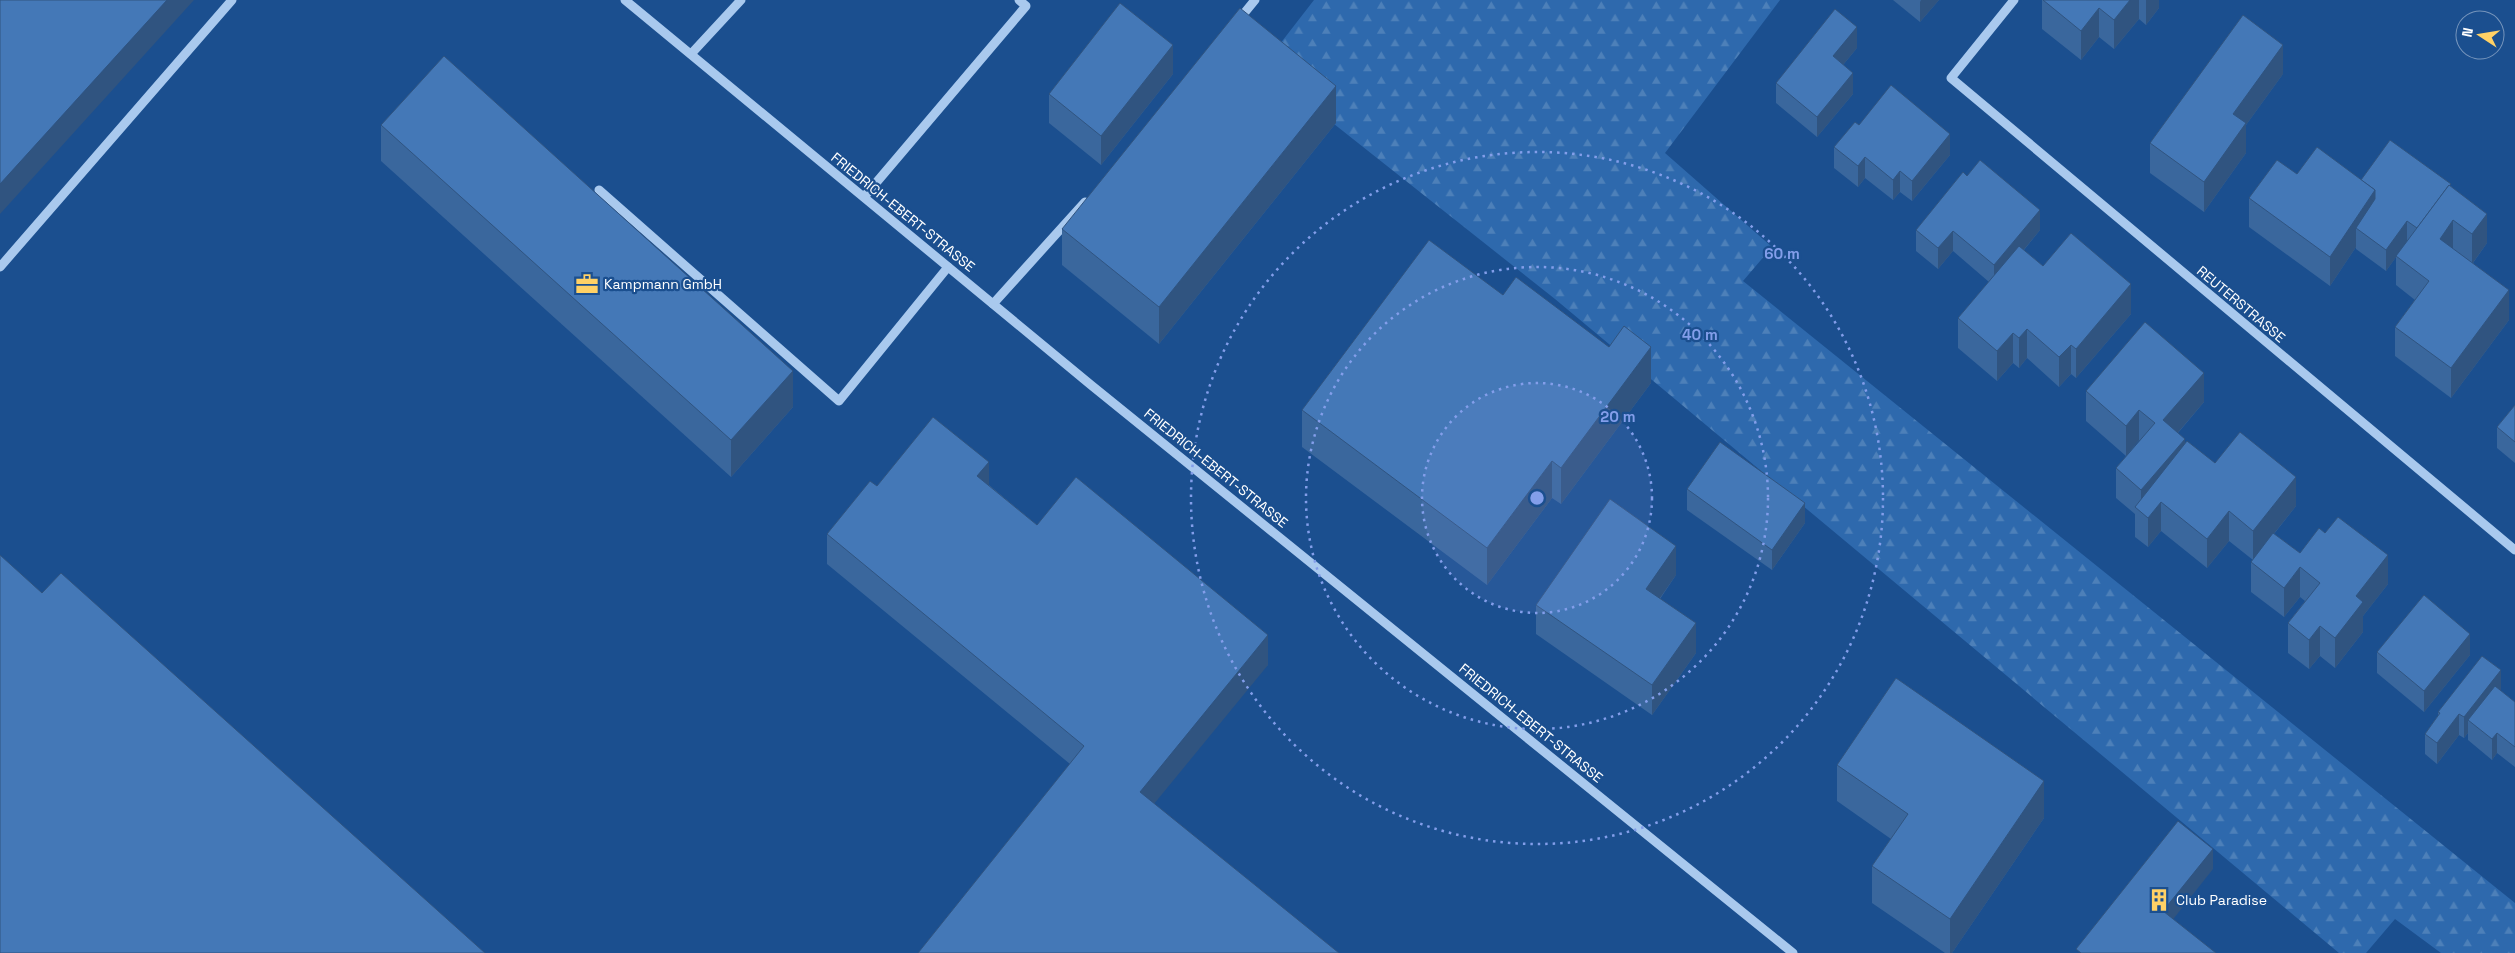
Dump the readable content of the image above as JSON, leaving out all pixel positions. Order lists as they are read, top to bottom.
{
  "streets": {
    "street": ["FRIEDRICH-EBERT-STRASSE", "REUTERSTRASSE"]
  },
  "places": {
    "office": ["Kampmann GmbH"],
    "building": ["Club Paradise"]
  },
  "north": "left",
  "rings": ["60 m", "40 m", "20 m"]
}
